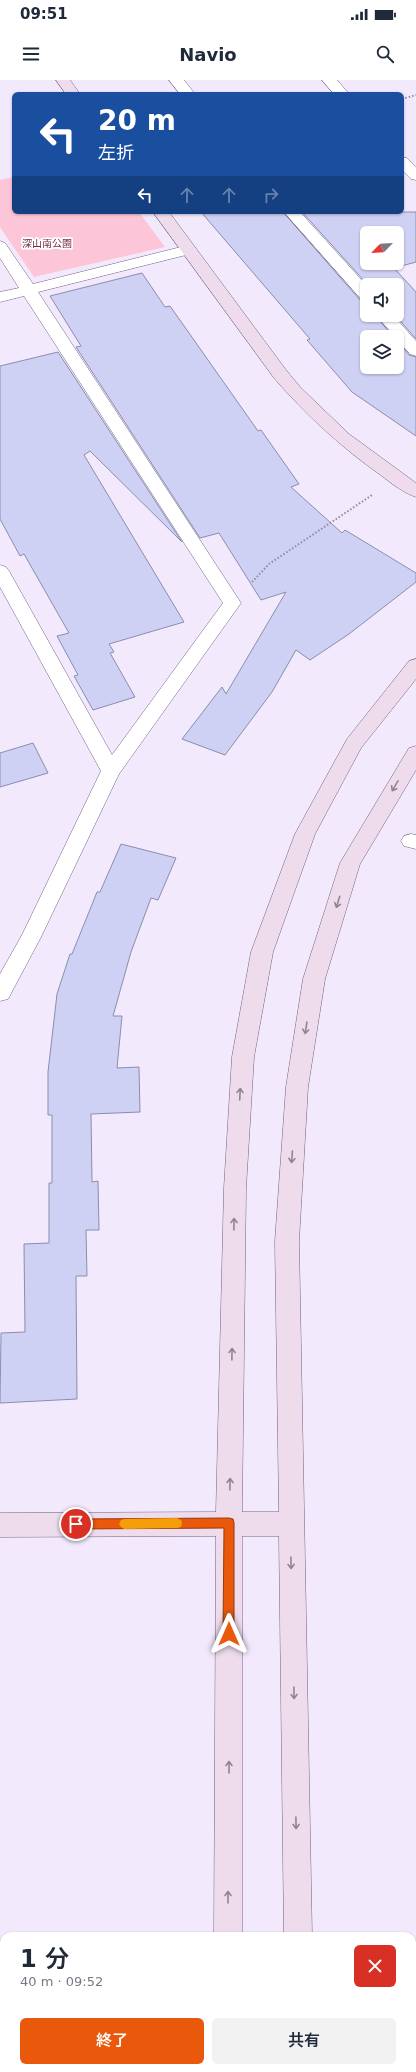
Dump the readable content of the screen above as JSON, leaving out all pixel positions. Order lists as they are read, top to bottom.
{
  "parks": ["深山南公園"],
  "north": "bottom left",
  "page": {
    "status": "09:51",
    "header": "Navio",
    "turn": ["20 m", "左折"],
    "heading": ["1 分", "40 m · 09:52"],
    "buttons": ["終了", "共有"]
  }
}
